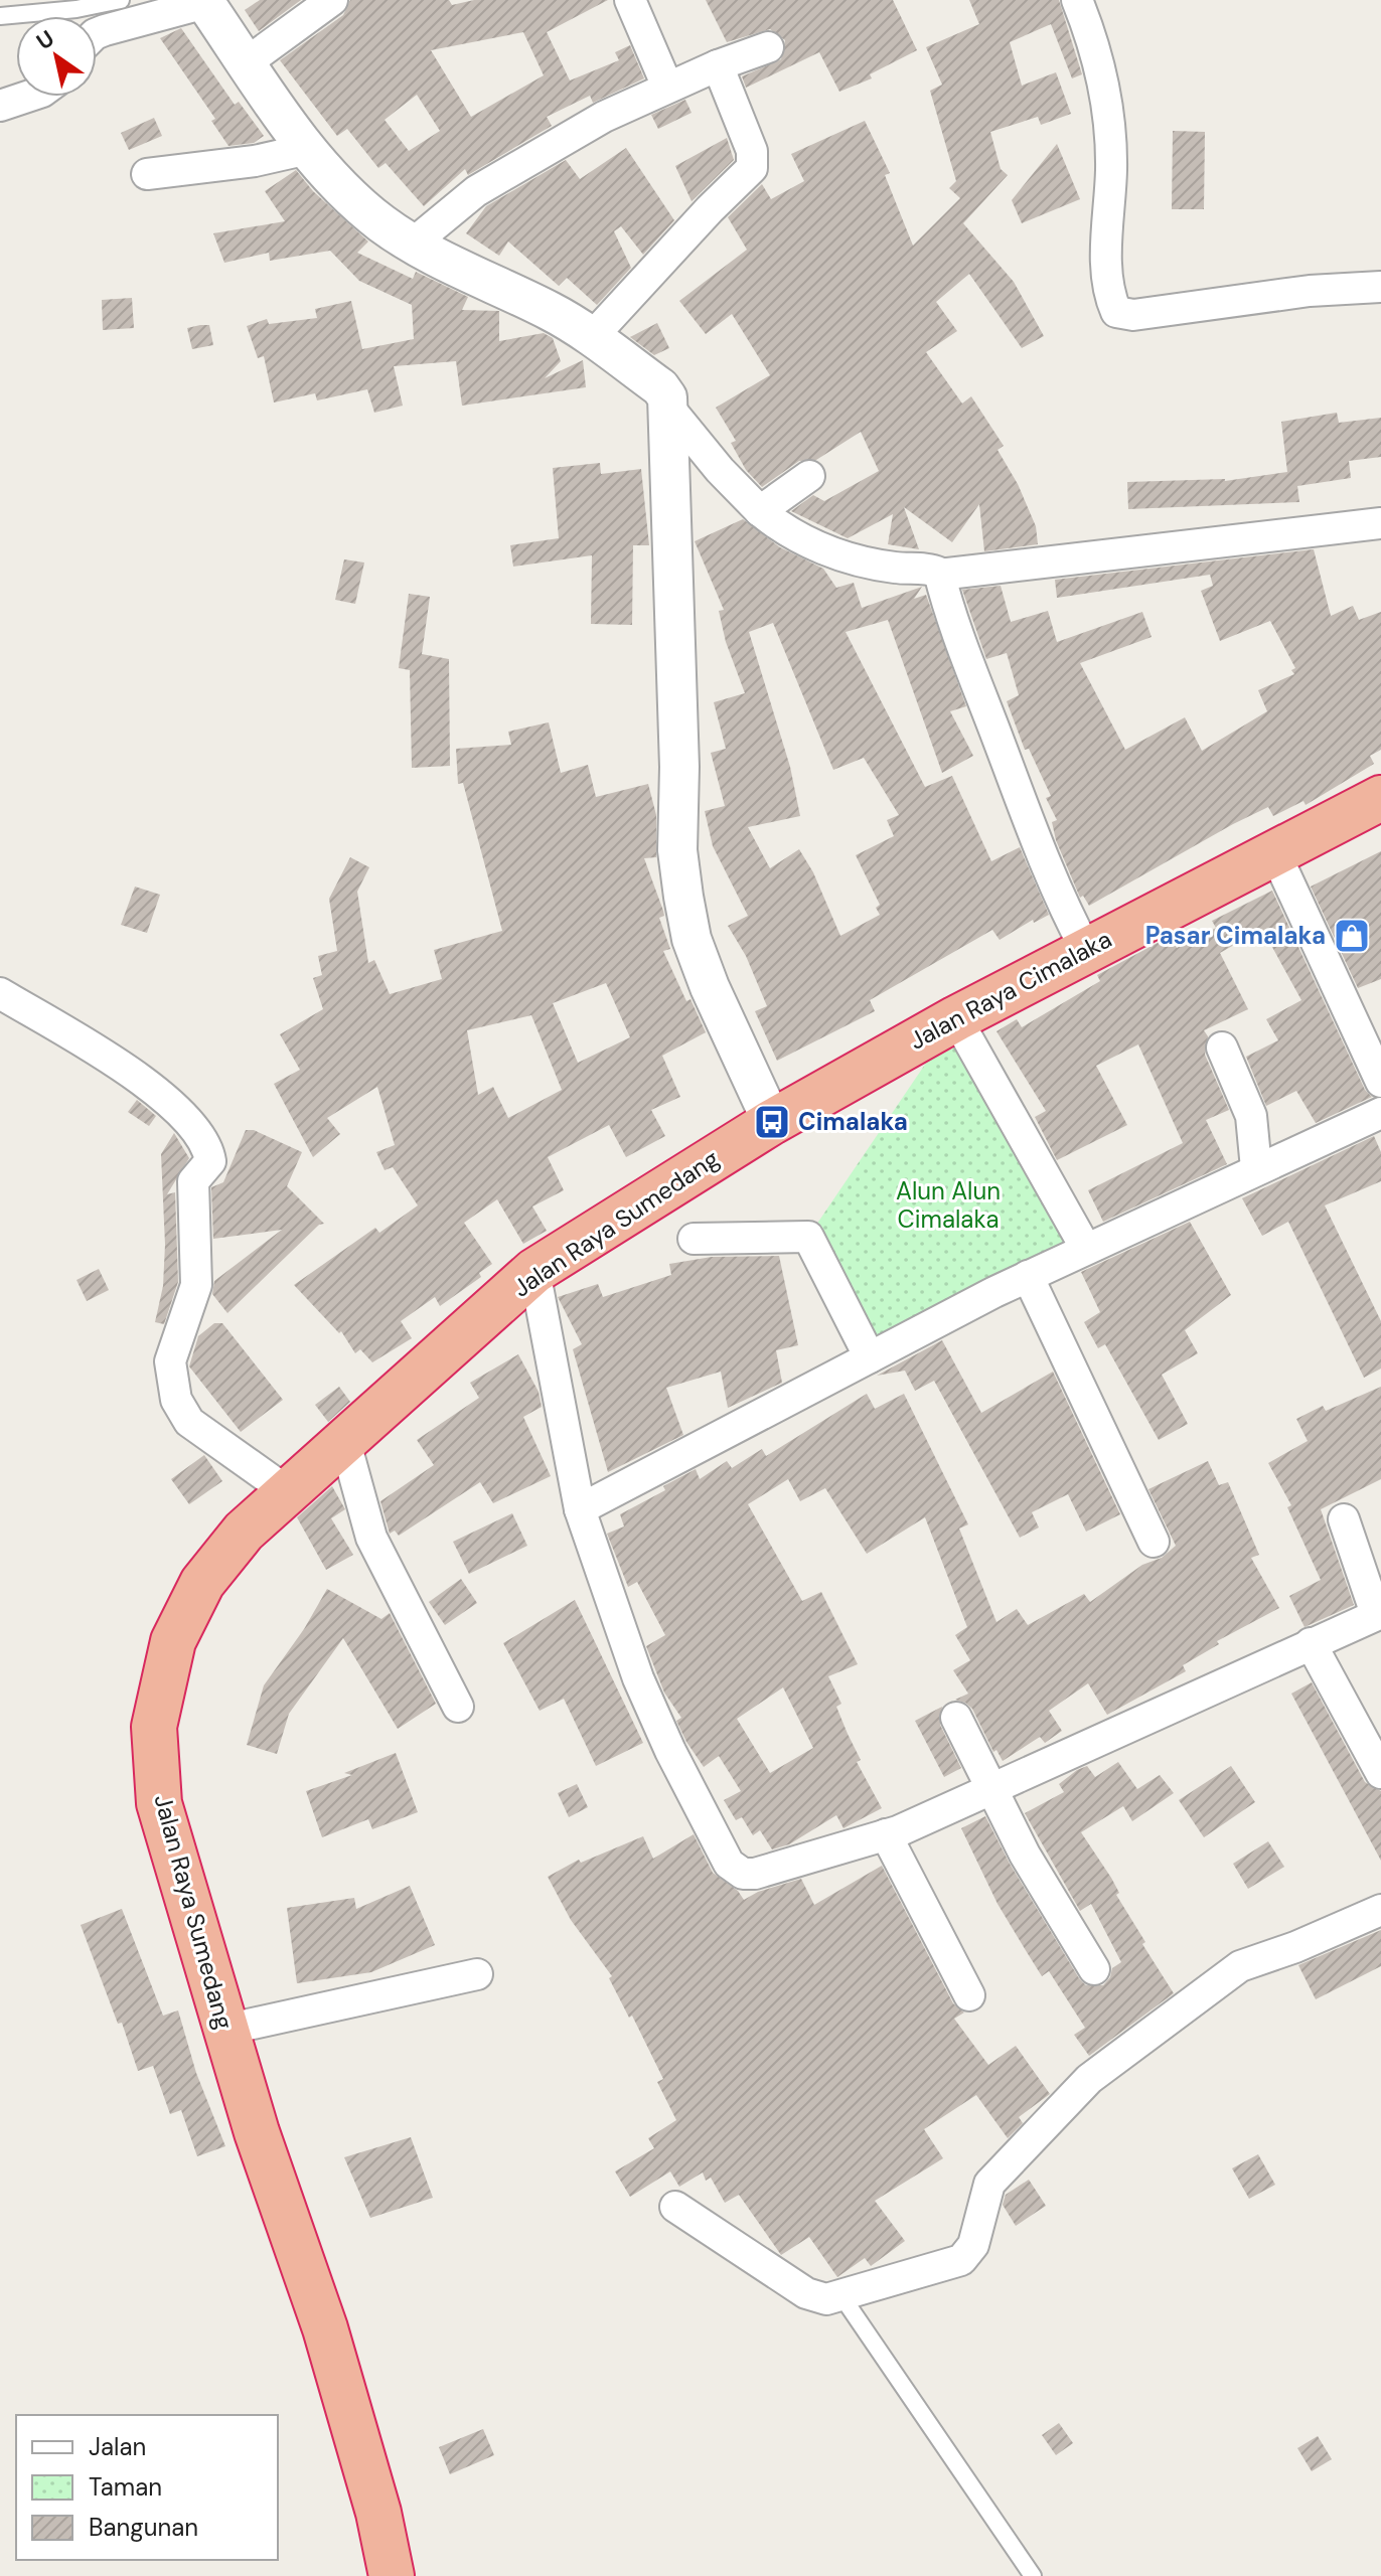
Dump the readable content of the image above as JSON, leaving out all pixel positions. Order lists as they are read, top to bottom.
{
  "streets": {
    "highway": ["Jalan Raya Cimalaka", "Jalan Raya Sumedang"]
  },
  "crossings": [
    ["Jalan Raya Cimalaka", "Jalan Raya Sumedang"]
  ],
  "parks": ["Alun Alun Cimalaka"],
  "places": {
    "shop": ["Pasar Cimalaka"],
    "bus stop": ["Cimalaka"]
  },
  "legend": ["Jalan", "Taman", "Bangunan"],
  "north": "top left"
}
